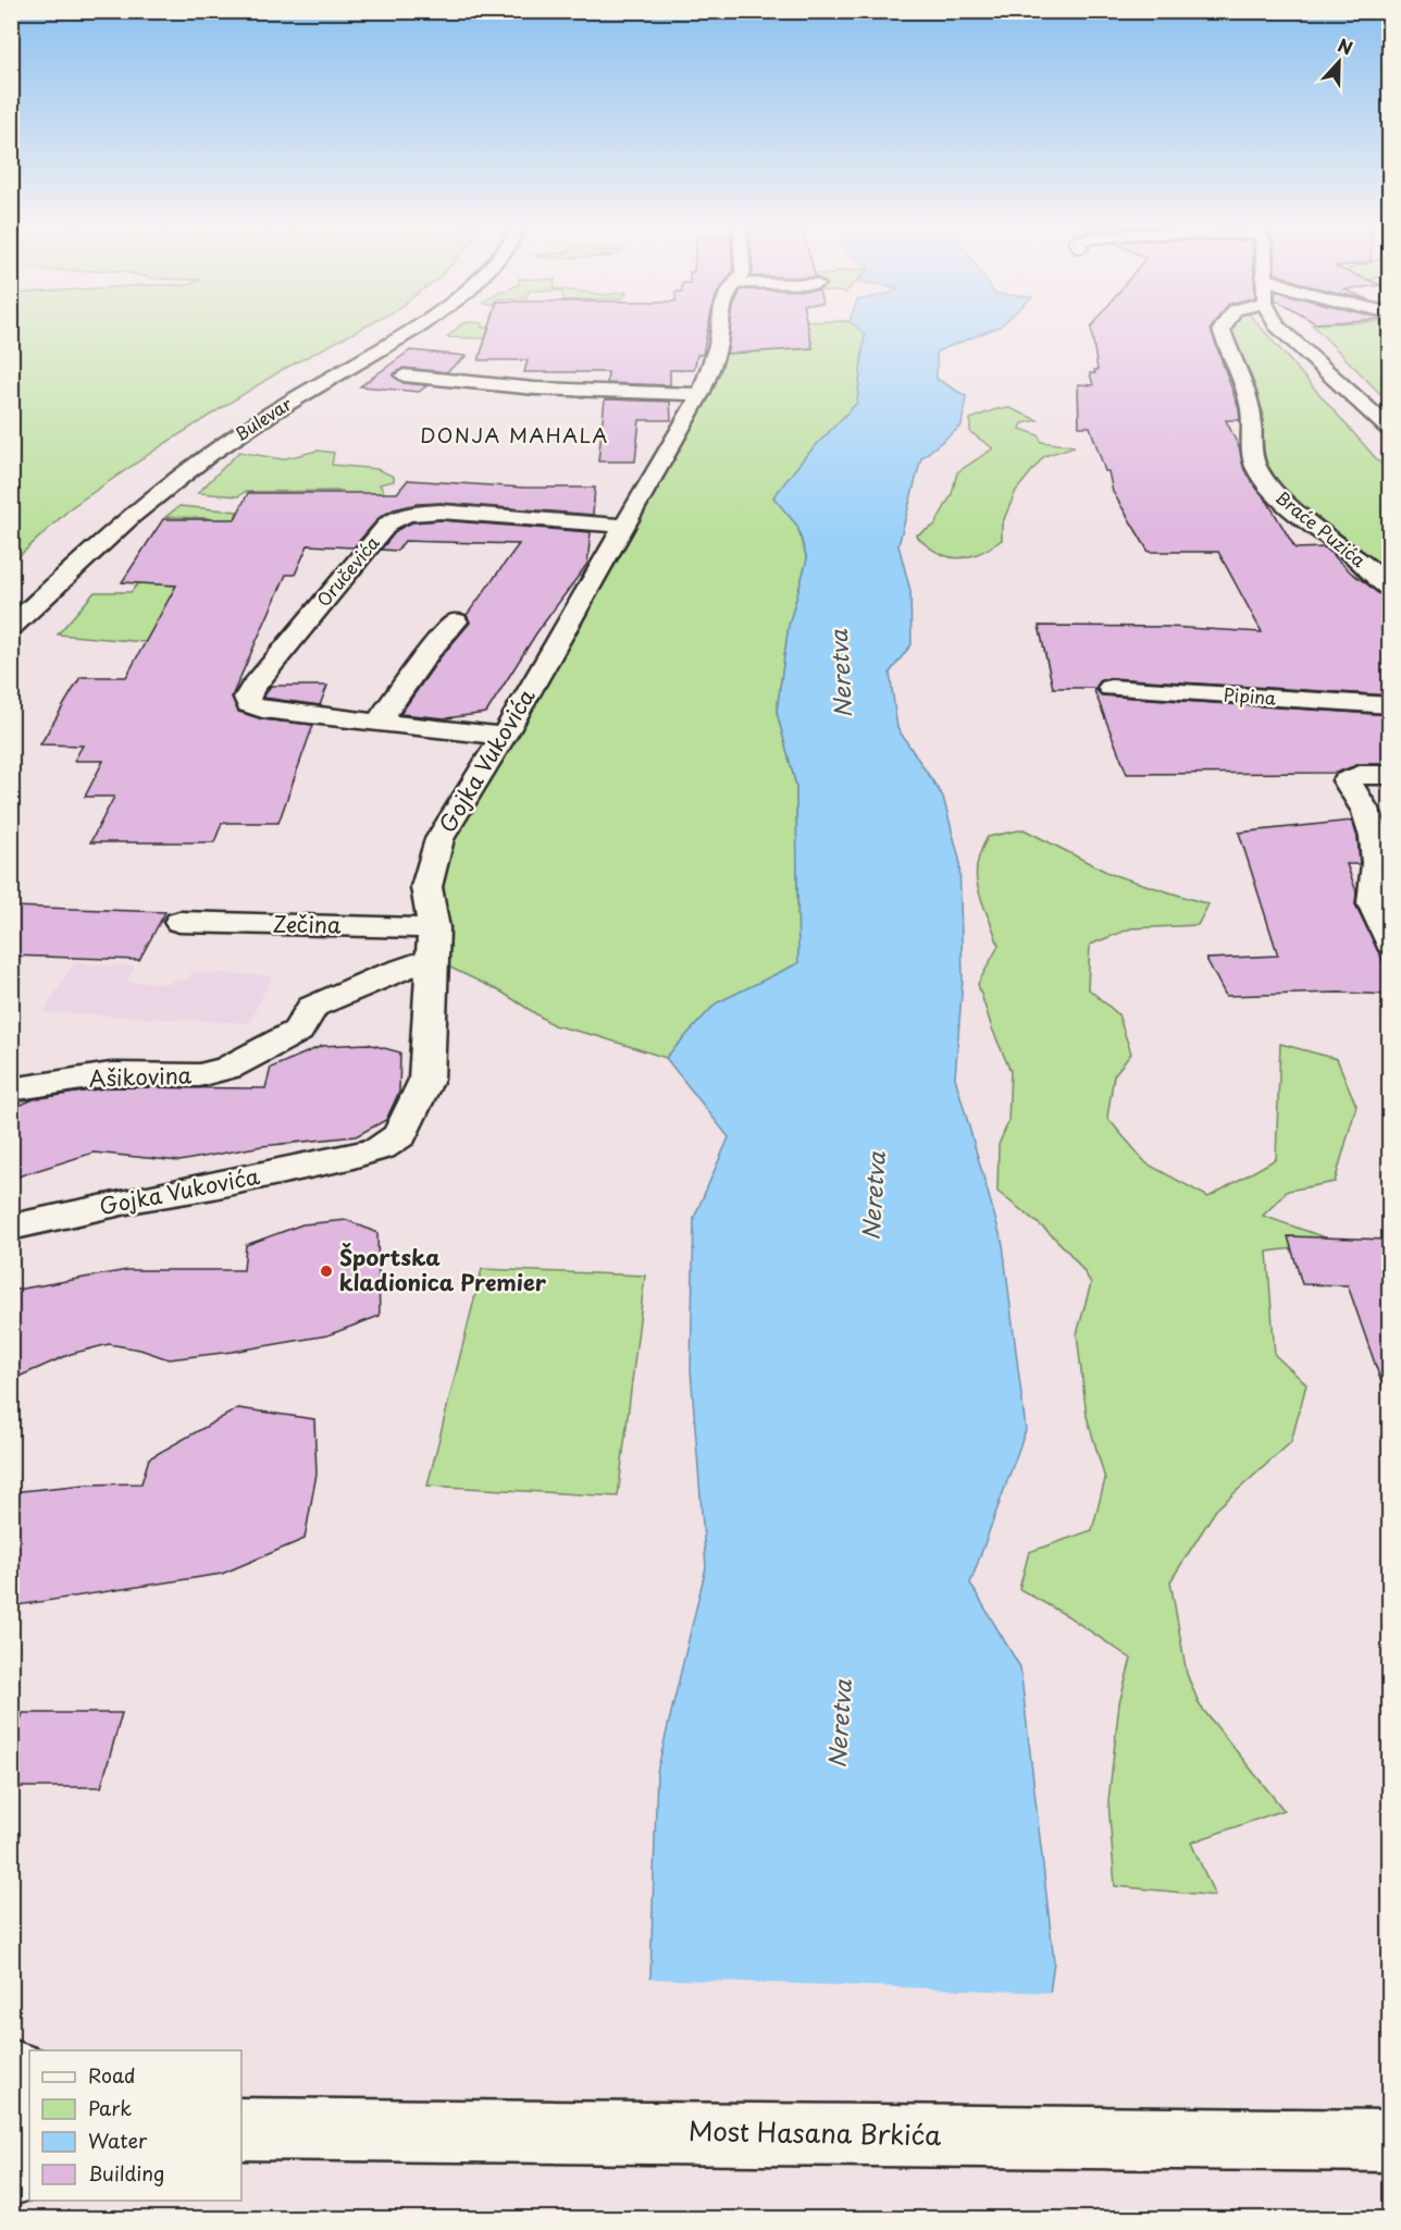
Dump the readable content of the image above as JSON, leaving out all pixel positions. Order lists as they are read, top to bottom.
{
  "streets": {
    "street": [
      "Bulevar",
      "Braće Puzića",
      "Oručevića",
      "Pipina",
      "Gojka Vukovića",
      "Zečina",
      "Ašikovina",
      "Most Hasana Brkića"
    ]
  },
  "crossings": [
    ["Oručevića", "Gojka Vukovića"],
    ["Gojka Vukovića", "Zečina"],
    ["Gojka Vukovića", "Ašikovina"],
    ["Zečina", "Ašikovina"]
  ],
  "districts": ["DONJA MAHALA"],
  "water": ["Neretva"],
  "places": ["Športska kladionica Premier"],
  "legend": [
    "Road",
    "Park",
    "Water",
    "Building"
  ],
  "north": "top"
}
